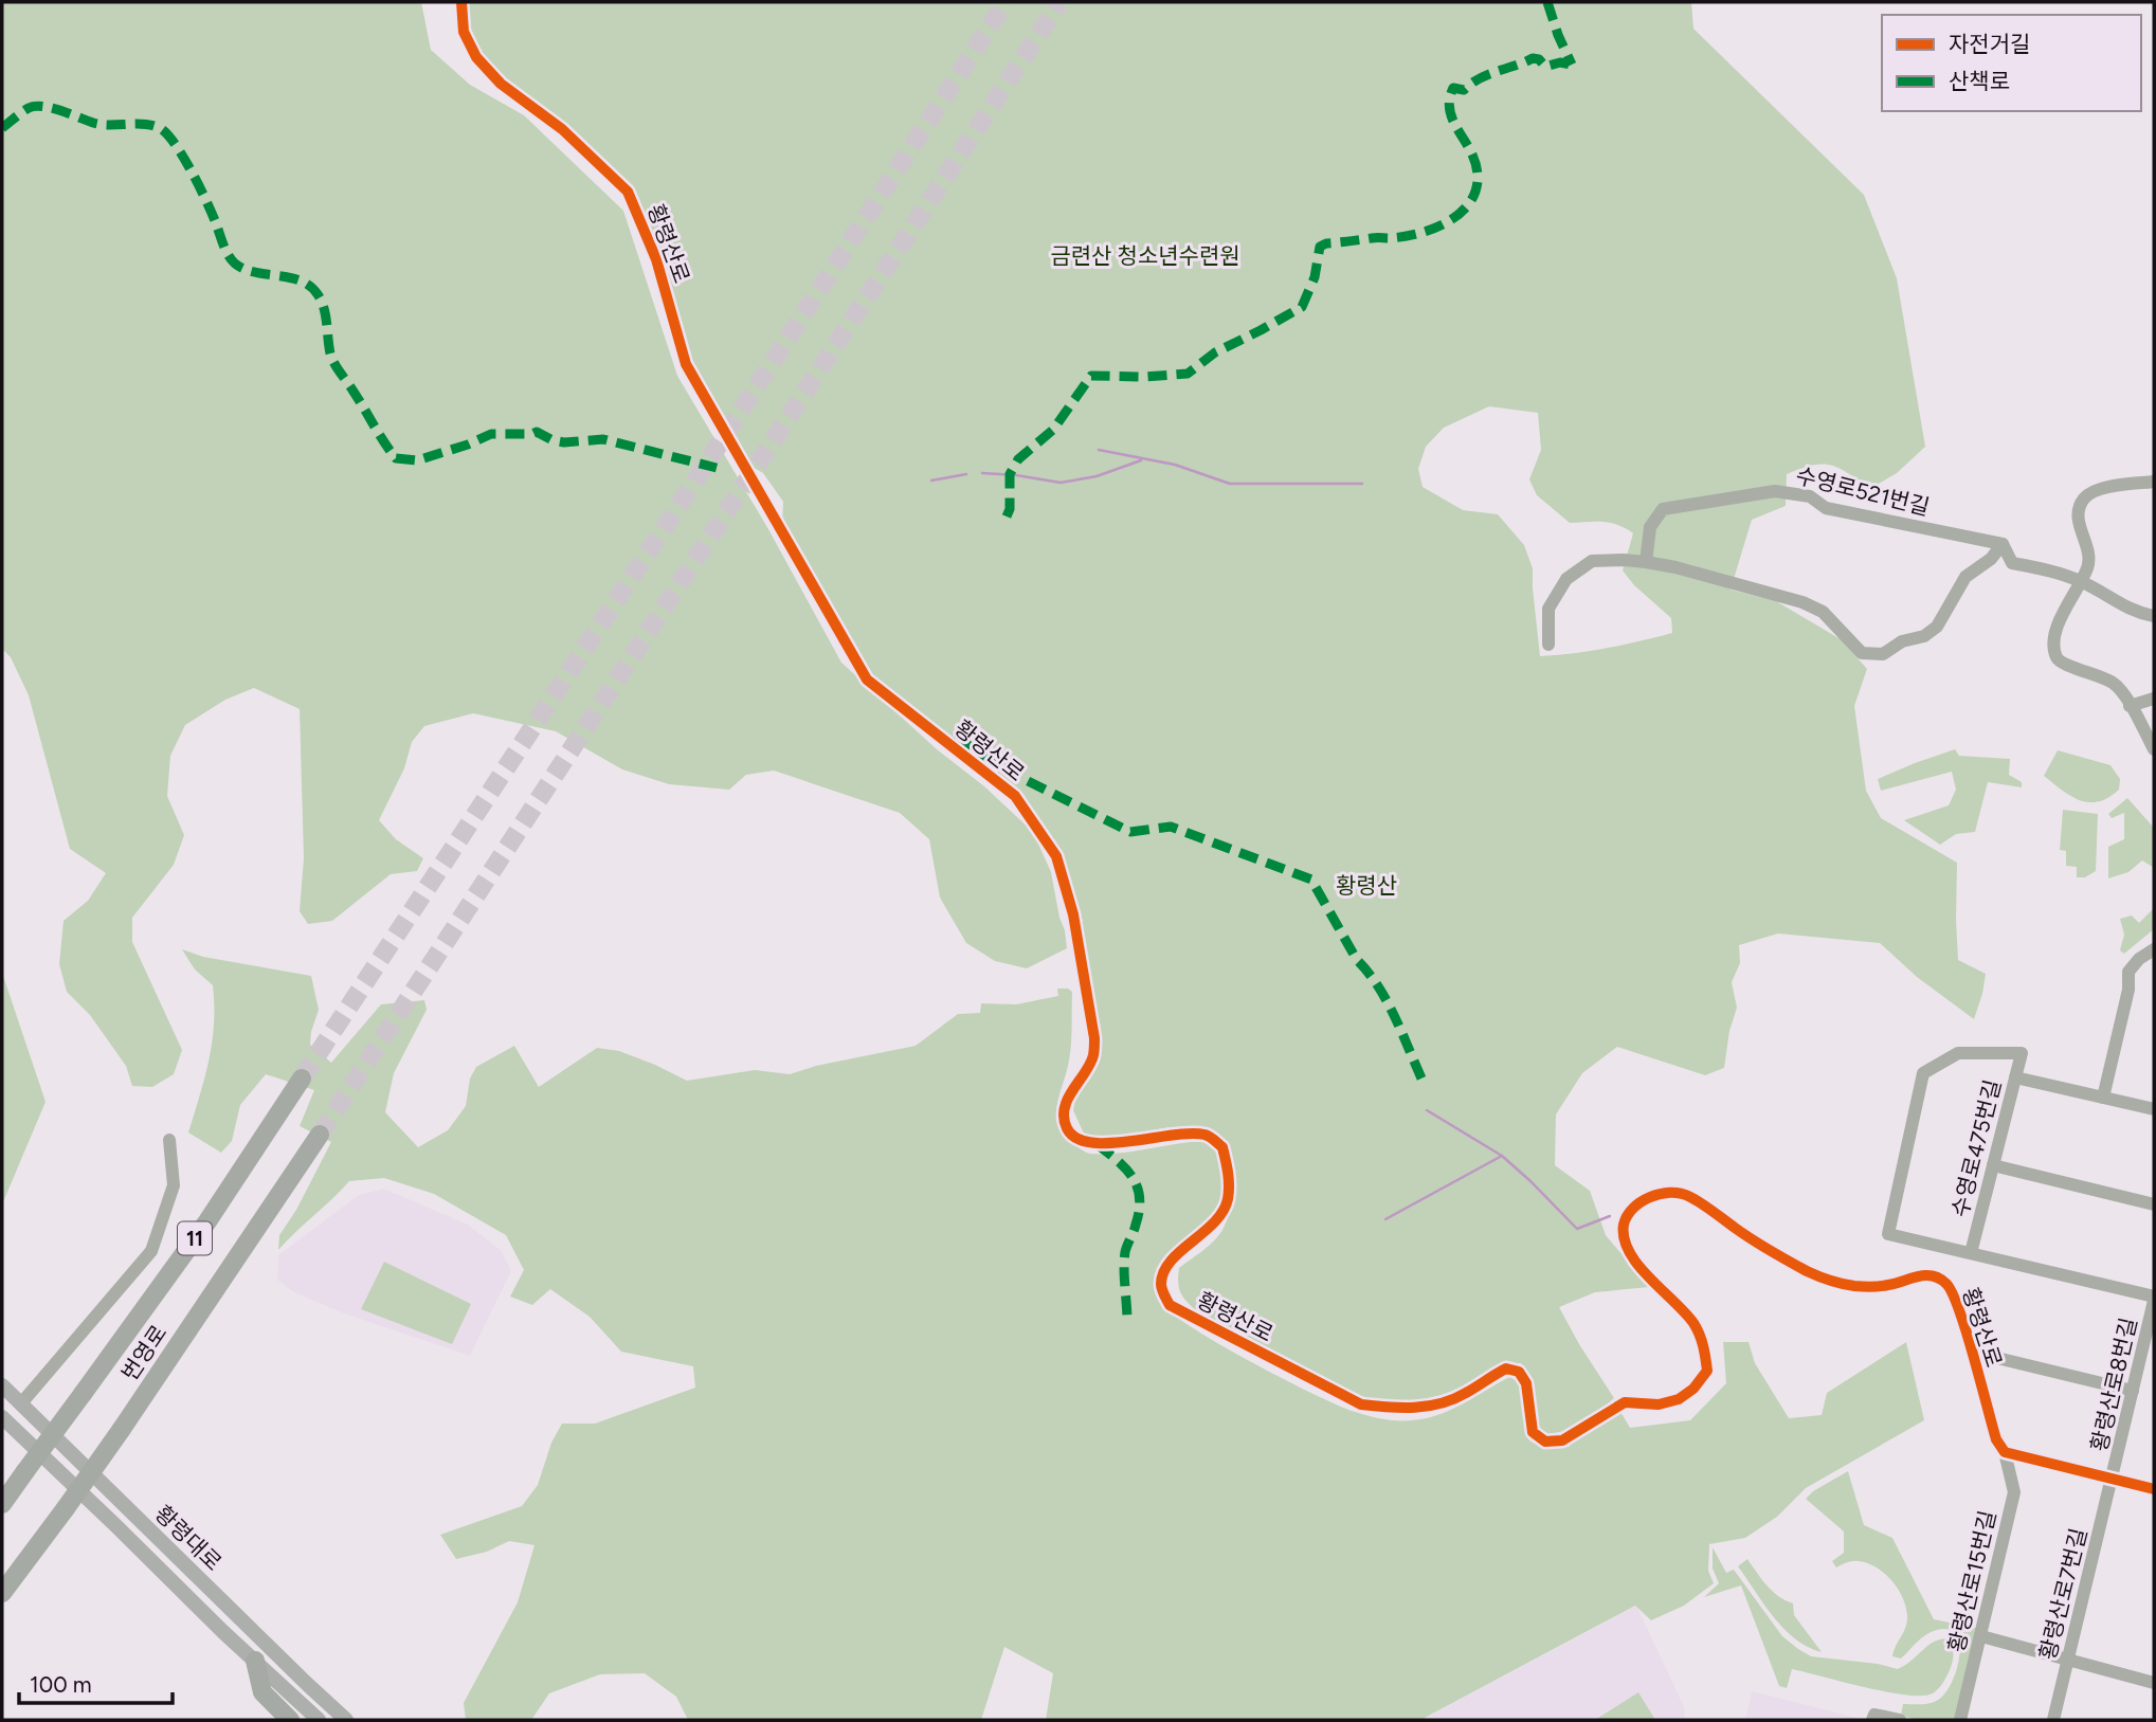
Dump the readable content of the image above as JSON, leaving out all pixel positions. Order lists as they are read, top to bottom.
{
  "streets": {
    "highway": ["11", "번영로"],
    "main road": ["황령대로"],
    "street": [
      "황령산로",
      "수영로521번길",
      "수영로475번길",
      "황령산로8번길",
      "황령산로15번길",
      "황령산로7번길"
    ]
  },
  "crossings": [
    ["황령산로", "황령산로15번길"],
    ["수영로475번길", "황령산로8번길"],
    ["황령산로8번길", "황령산로7번길"]
  ],
  "parks": ["금련산 청소년수련원", "황령산"],
  "legend": ["자전거길", "산책로"],
  "scale_bar": "100 m"
}
